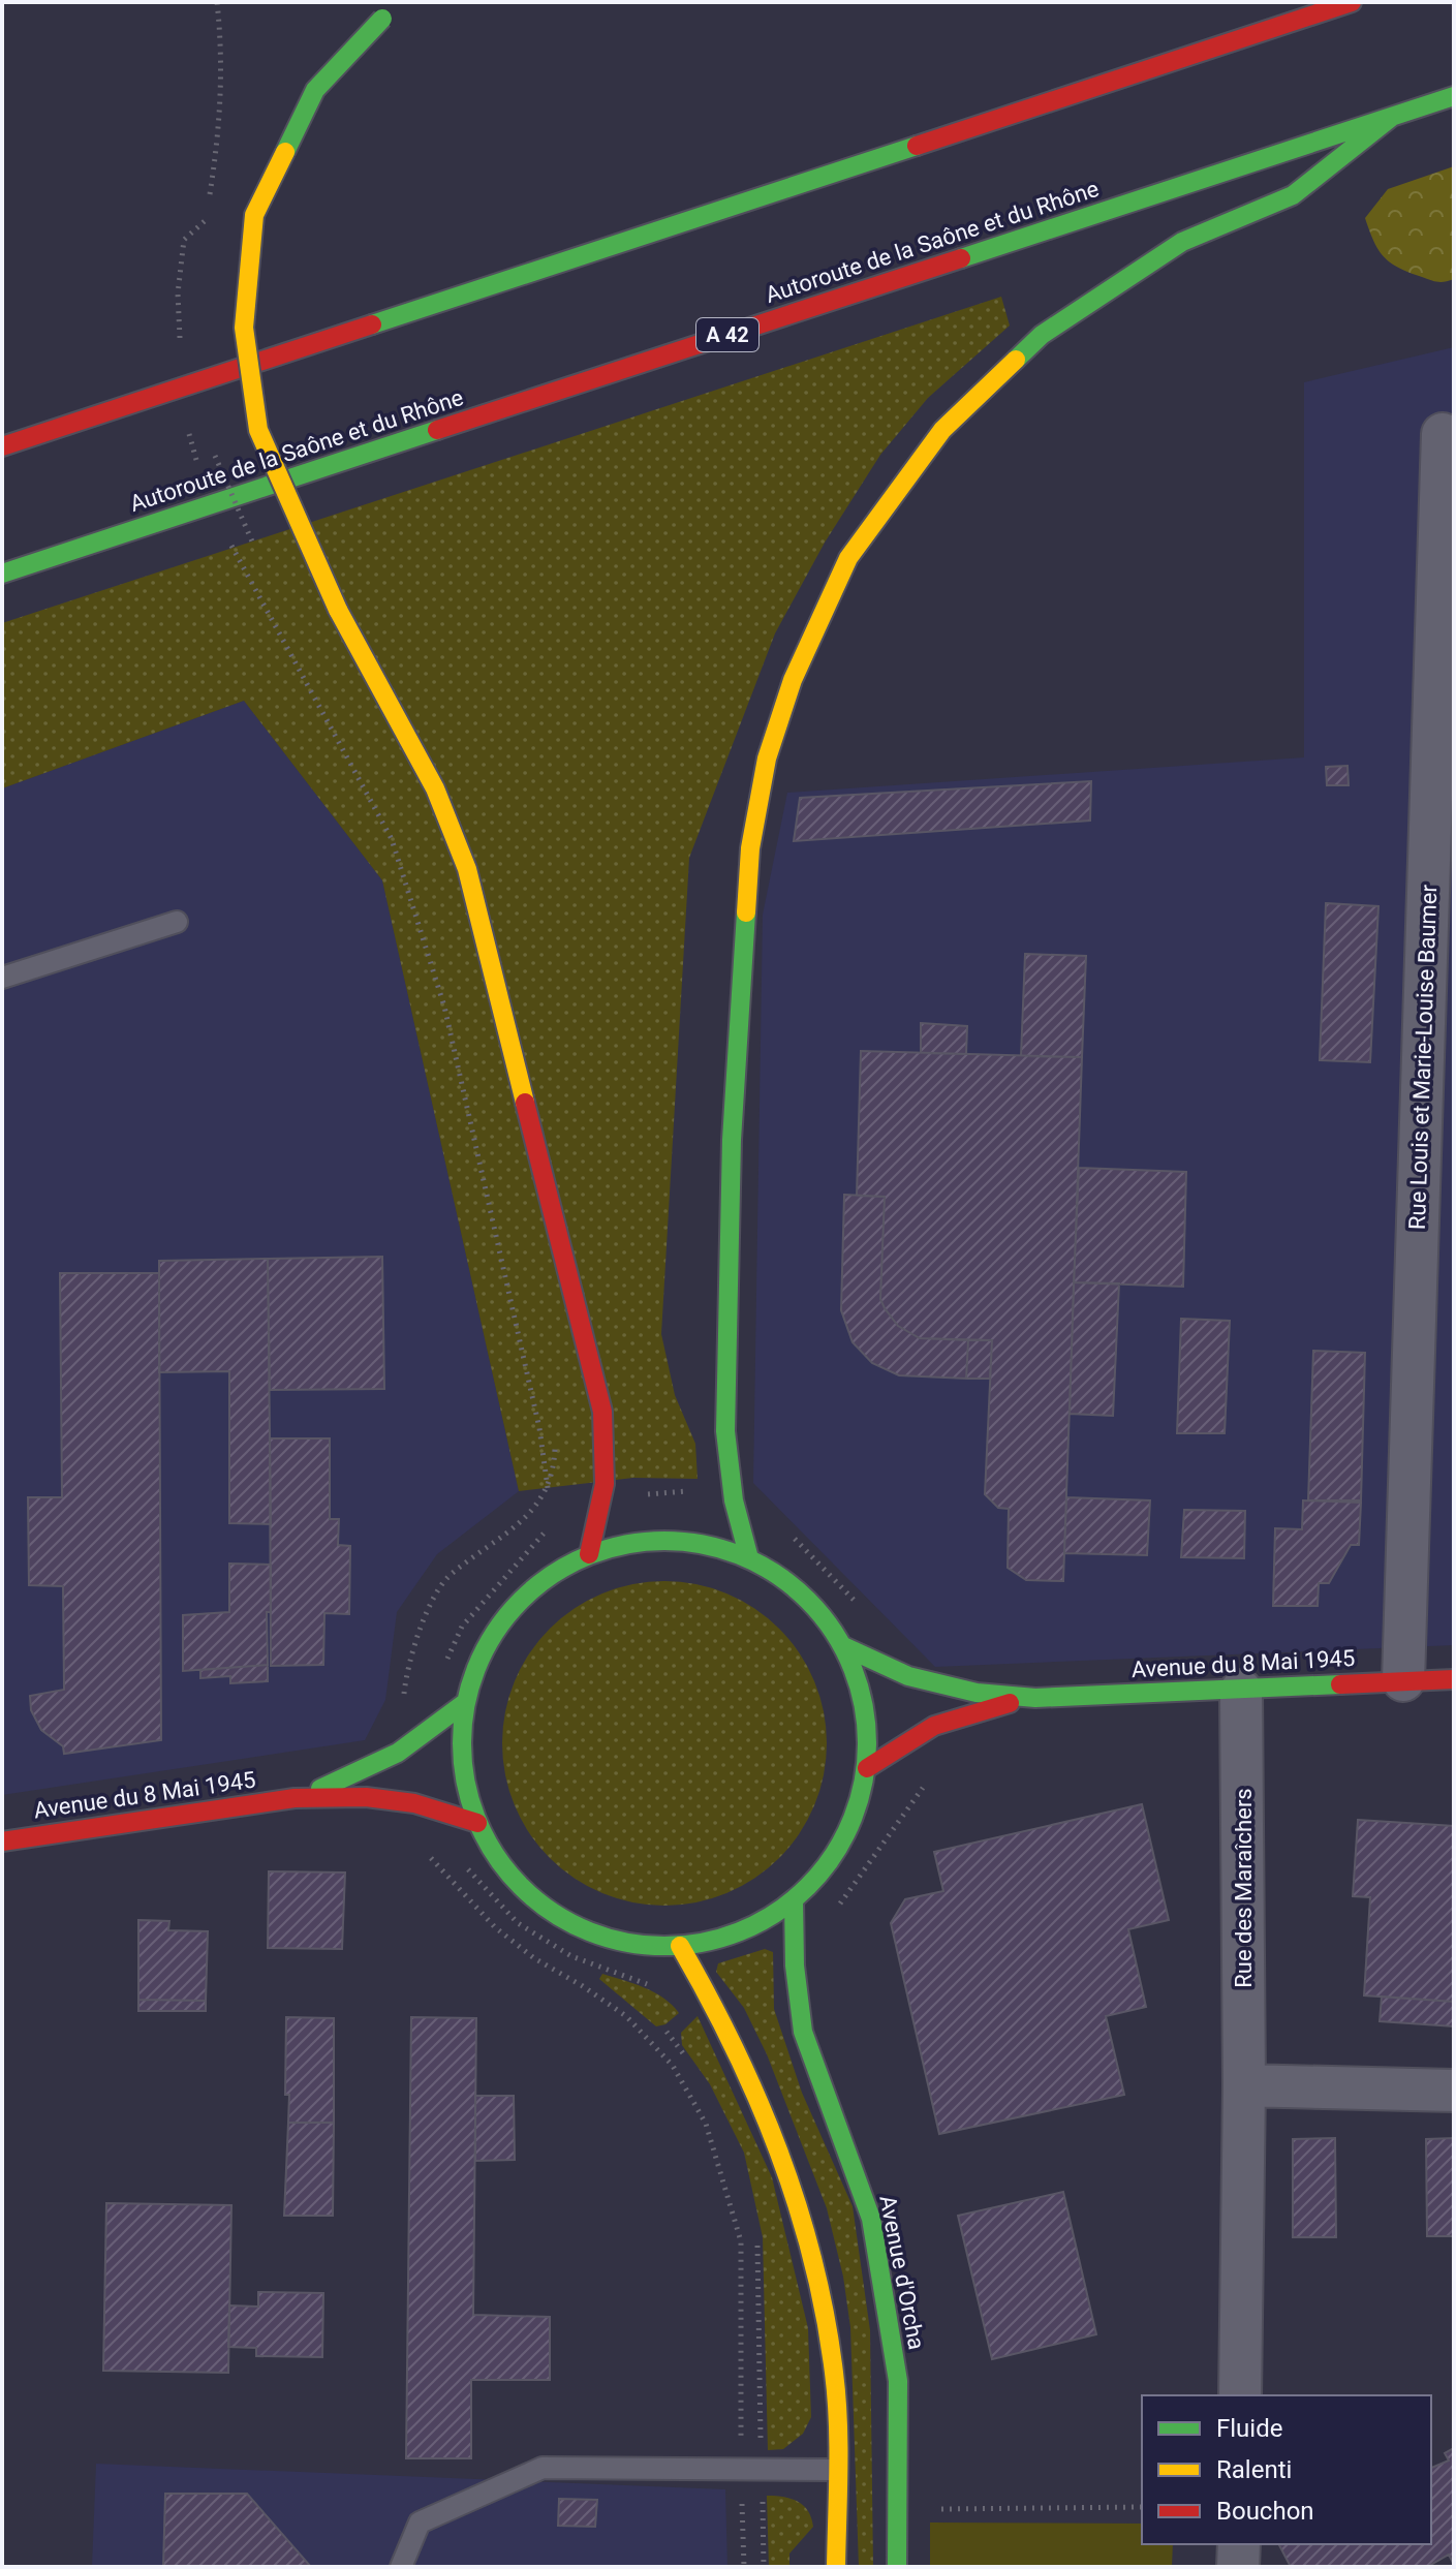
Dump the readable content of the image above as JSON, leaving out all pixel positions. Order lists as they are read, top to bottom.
{
  "streets": {
    "main road": [
      "Autoroute de la Saône et du Rhône",
      "A 42",
      "Avenue du 8 Mai 1945",
      "Avenue d'Orcha"
    ],
    "street": ["Rue Louis et Marie-Louise Baumer", "Rue des Maraîchers"]
  },
  "crossings": [
    ["Rue Louis et Marie-Louise Baumer", "Avenue du 8 Mai 1945"],
    ["Avenue du 8 Mai 1945", "Rue des Maraîchers"]
  ],
  "legend": ["Fluide", "Ralenti", "Bouchon"]
}
